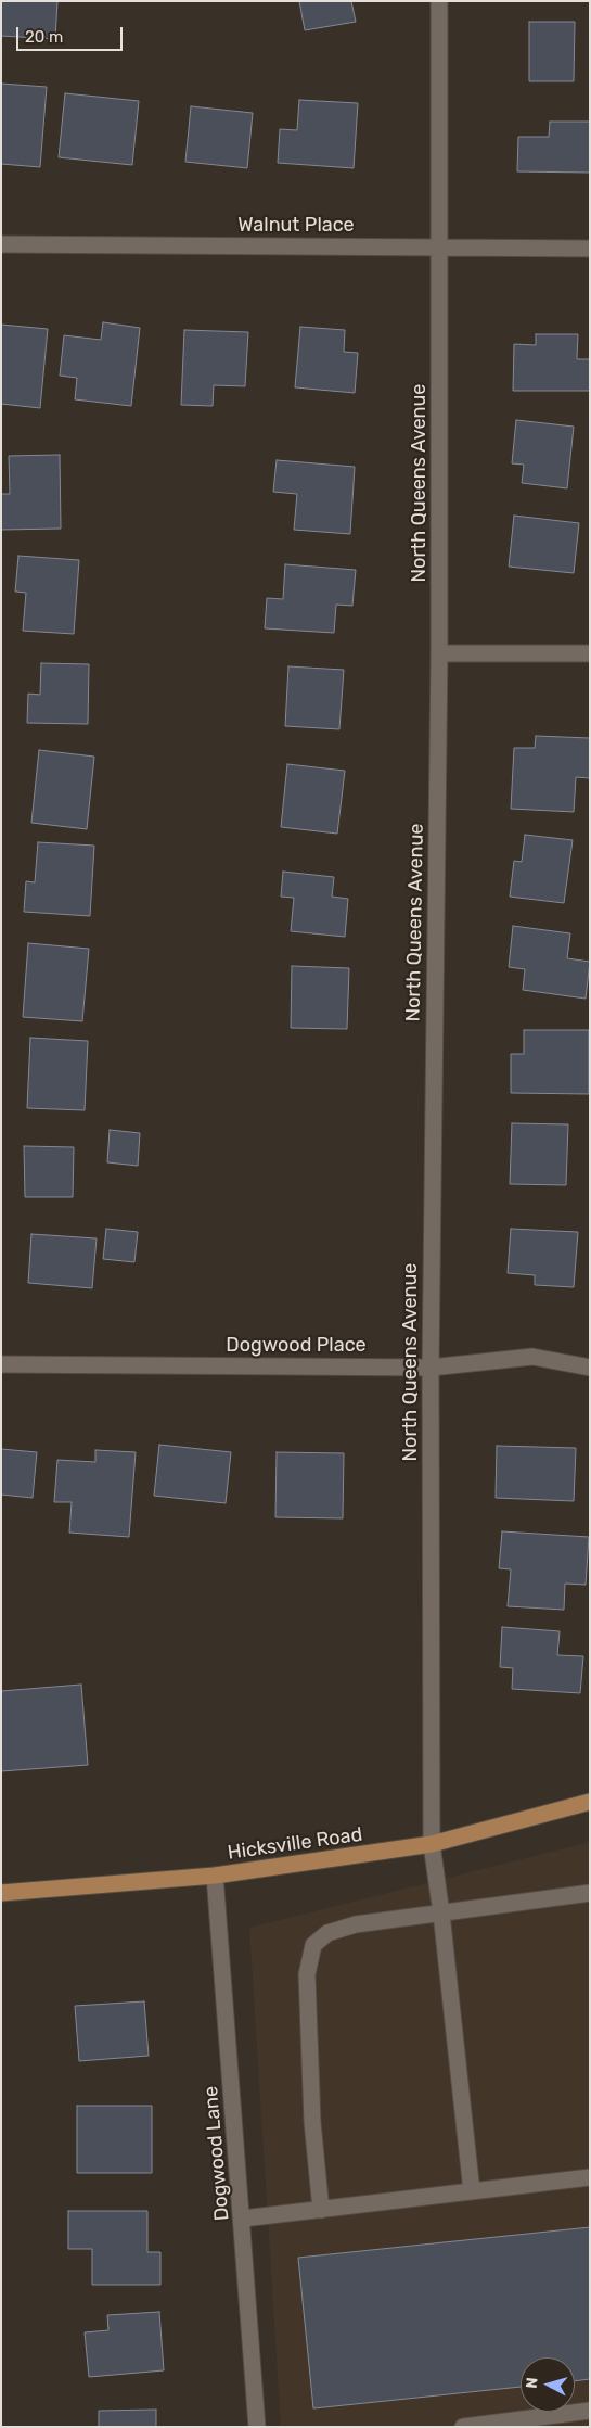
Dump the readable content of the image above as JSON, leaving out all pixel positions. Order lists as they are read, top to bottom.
{
  "streets": {
    "main road": ["Hicksville Road"],
    "street": [
      "Walnut Place",
      "North Queens Avenue",
      "Dogwood Place",
      "Dogwood Lane"
    ]
  },
  "crossings": [
    ["Walnut Place", "North Queens Avenue"],
    ["North Queens Avenue", "Dogwood Place"],
    ["North Queens Avenue", "Hicksville Road"],
    ["Hicksville Road", "Dogwood Lane"]
  ],
  "scale_bar": "20 m",
  "north": "left"
}
